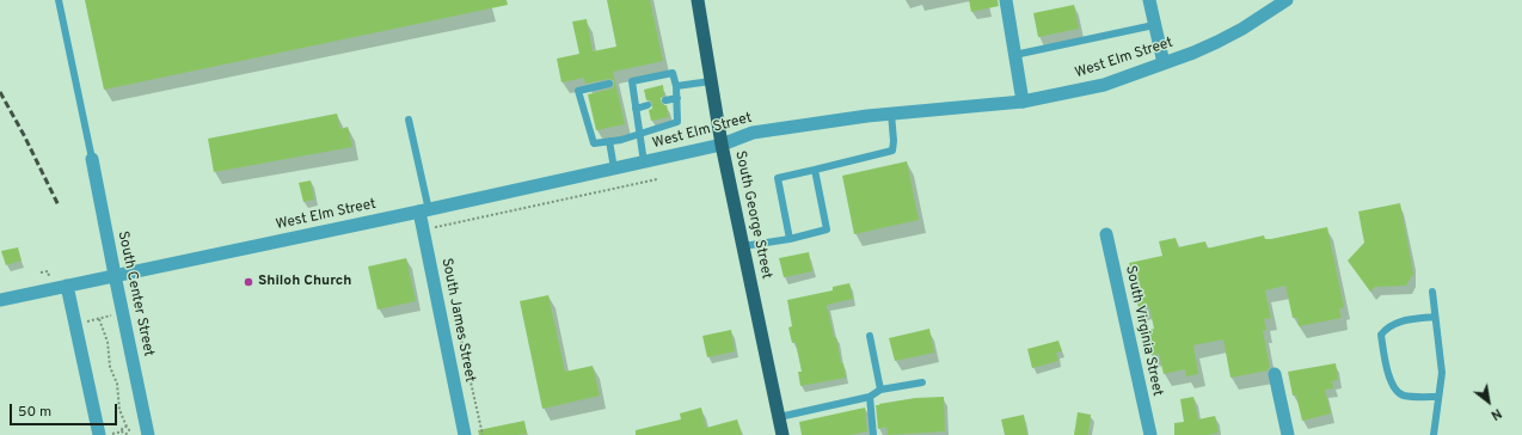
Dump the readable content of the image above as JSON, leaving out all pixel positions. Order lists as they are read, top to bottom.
{
  "streets": {
    "main road": ["South George Street"],
    "street": [
      "West Elm Street",
      "South Center Street",
      "South James Street",
      "South Virginia Street"
    ]
  },
  "crossings": [
    ["West Elm Street", "South George Street"],
    ["West Elm Street", "South Center Street"],
    ["West Elm Street", "South James Street"]
  ],
  "places": ["Shiloh Church"],
  "scale_bar": "50 m",
  "north": "bottom right"
}
